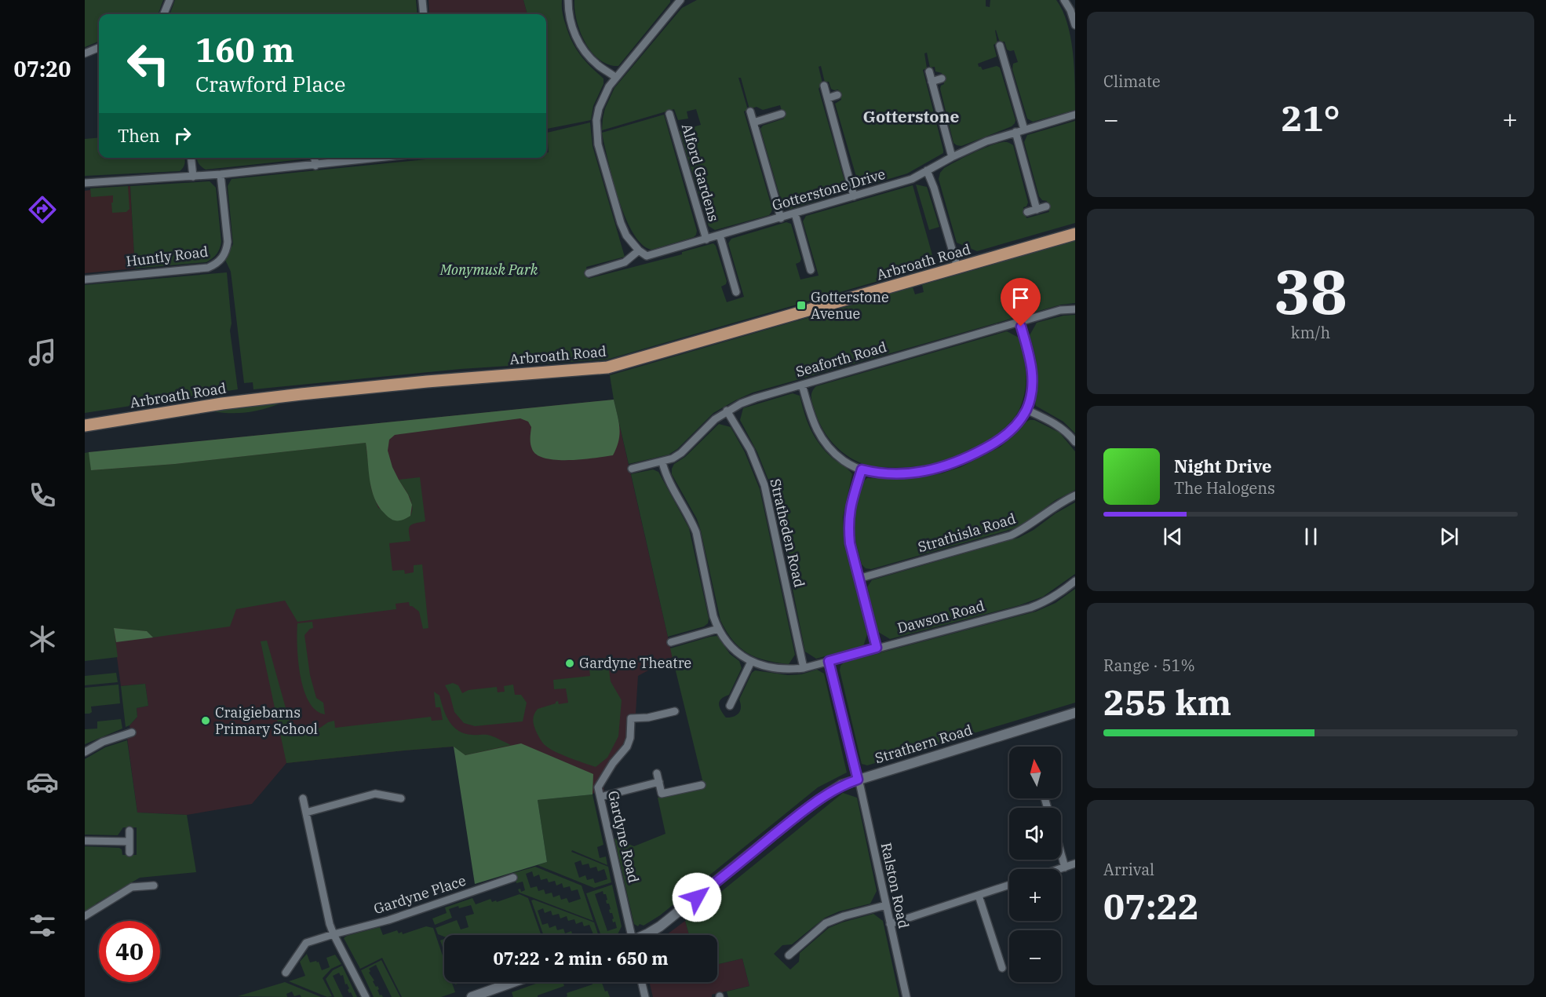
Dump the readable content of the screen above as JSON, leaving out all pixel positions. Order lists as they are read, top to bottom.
{
  "streets": {
    "main road": ["Arbroath Road"],
    "street": [
      "Alford Gardens",
      "Gotterstone Drive",
      "Huntly Road",
      "Seaforth Road",
      "Stratheden Road",
      "Strathisla Road",
      "Dawson Road",
      "Strathern Road",
      "Gardyne Road",
      "Ralston Road",
      "Gardyne Place"
    ]
  },
  "crossings": [
    ["Alford Gardens", "Gotterstone Drive"],
    ["Seaforth Road", "Stratheden Road"],
    ["Seaforth Road", "Dawson Road"],
    ["Stratheden Road", "Dawson Road"],
    ["Dawson Road", "Ralston Road"],
    ["Strathern Road", "Ralston Road"]
  ],
  "districts": ["Gotterstone"],
  "parks": ["Monymusk Park"],
  "places": {
    "transit": ["Gotterstone Avenue"],
    "other": ["Gardyne Theatre", "Craigiebarns Primary School"]
  },
  "north": "top",
  "page": {
    "tabs": "07:20",
    "tile": [
      "Climate",
      ["38", "km/h"],
      ["Range · 51%", "255 km"],
      ["Arrival", "07:22"]
    ],
    "turn": ["160 m", "Crawford Place"],
    "heat": ["−", "21°", "+"],
    "then": "Then",
    "song": ["Night Drive", "The Halogens"],
    "map_buttons": ["+", "−"],
    "limit": "40",
    "trip": "07:22 · 2 min · 650 m"
  }
}
